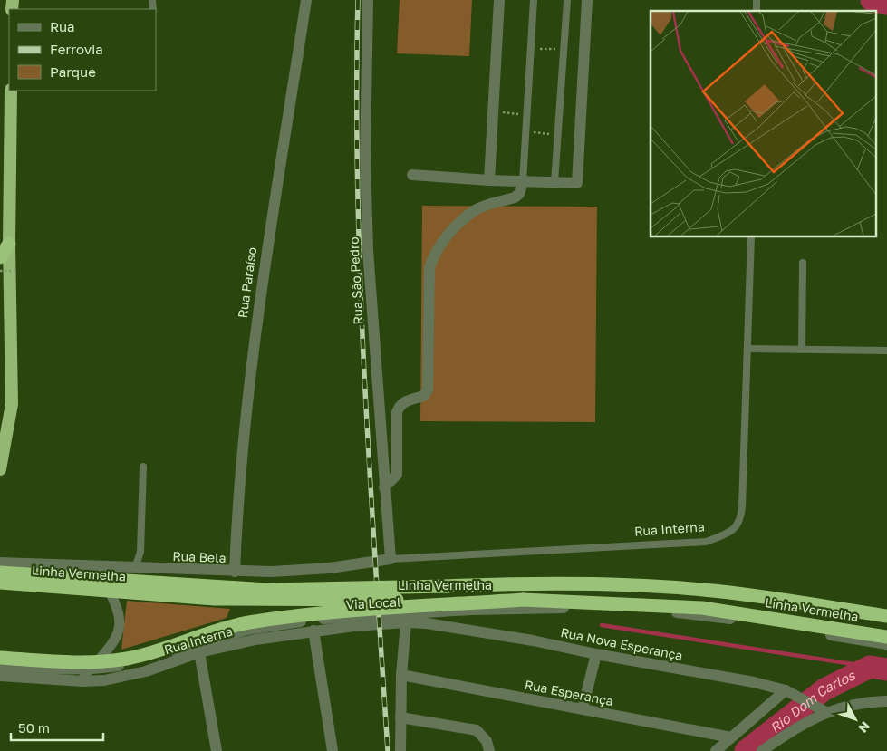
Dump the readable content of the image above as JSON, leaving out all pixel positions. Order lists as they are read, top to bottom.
{
  "streets": {
    "highway": ["Linha Vermelha"],
    "street": [
      "Rua São Pedro",
      "Rua Paraíso",
      "Rua Interna",
      "Rua Bela",
      "Via Local",
      "Rua Nova Esperança",
      "Rua Esperança"
    ]
  },
  "crossings": [
    ["Rua São Pedro", "Rua Interna"],
    ["Rua São Pedro", "Rua Bela"],
    ["Rua Paraíso", "Rua Bela"],
    ["Rua Interna", "Rua Bela"],
    ["Rua Interna", "Rua Nova Esperança"],
    ["Rua Bela", "Linha Vermelha"]
  ],
  "water": ["Rio Dom Carlos"],
  "legend": ["Rua", "Ferrovia", "Parque"],
  "scale_bar": "50 m",
  "north": "bottom right"
}
